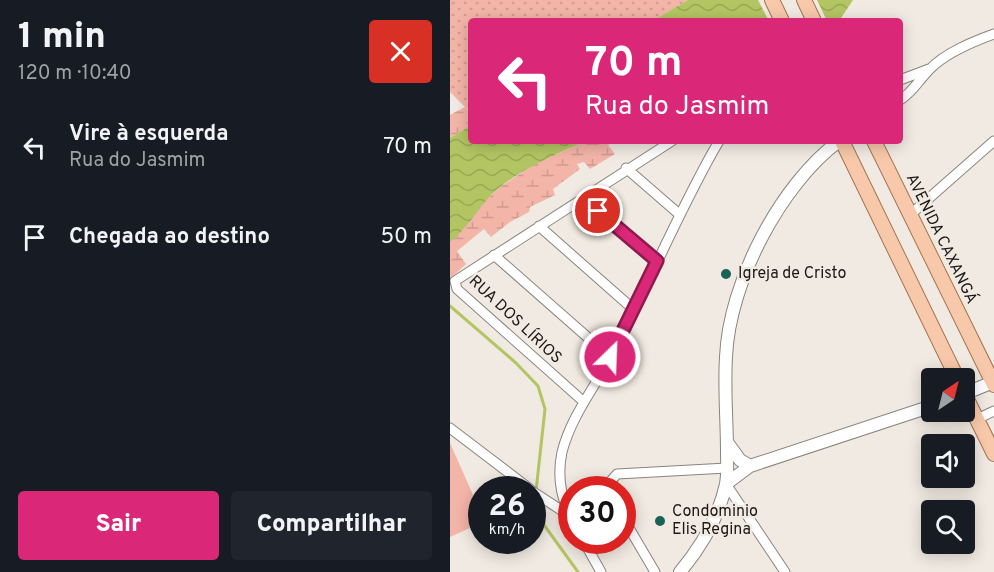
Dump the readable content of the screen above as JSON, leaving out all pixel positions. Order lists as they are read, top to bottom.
{
  "streets": {
    "main road": ["AVENIDA CAXANGÁ"],
    "street": ["RUA DOS LÍRIOS"]
  },
  "places": ["Igreja de Cristo", "Condominio Elis Regina"],
  "north": "top right",
  "page": {
    "heading": ["1 min", "120 m · 10:40"],
    "turn": ["70 m", "Rua do Jasmim"],
    "list": [
      {
        "name": "Vire à esquerda",
        "note": "Rua do Jasmim",
        "value": "70 m"
      },
      {
        "name": "Chegada ao destino",
        "value": "50 m"
      }
    ],
    "speed": "26 km/h",
    "limit": "30",
    "buttons": ["Sair", "Compartilhar"]
  }
}
